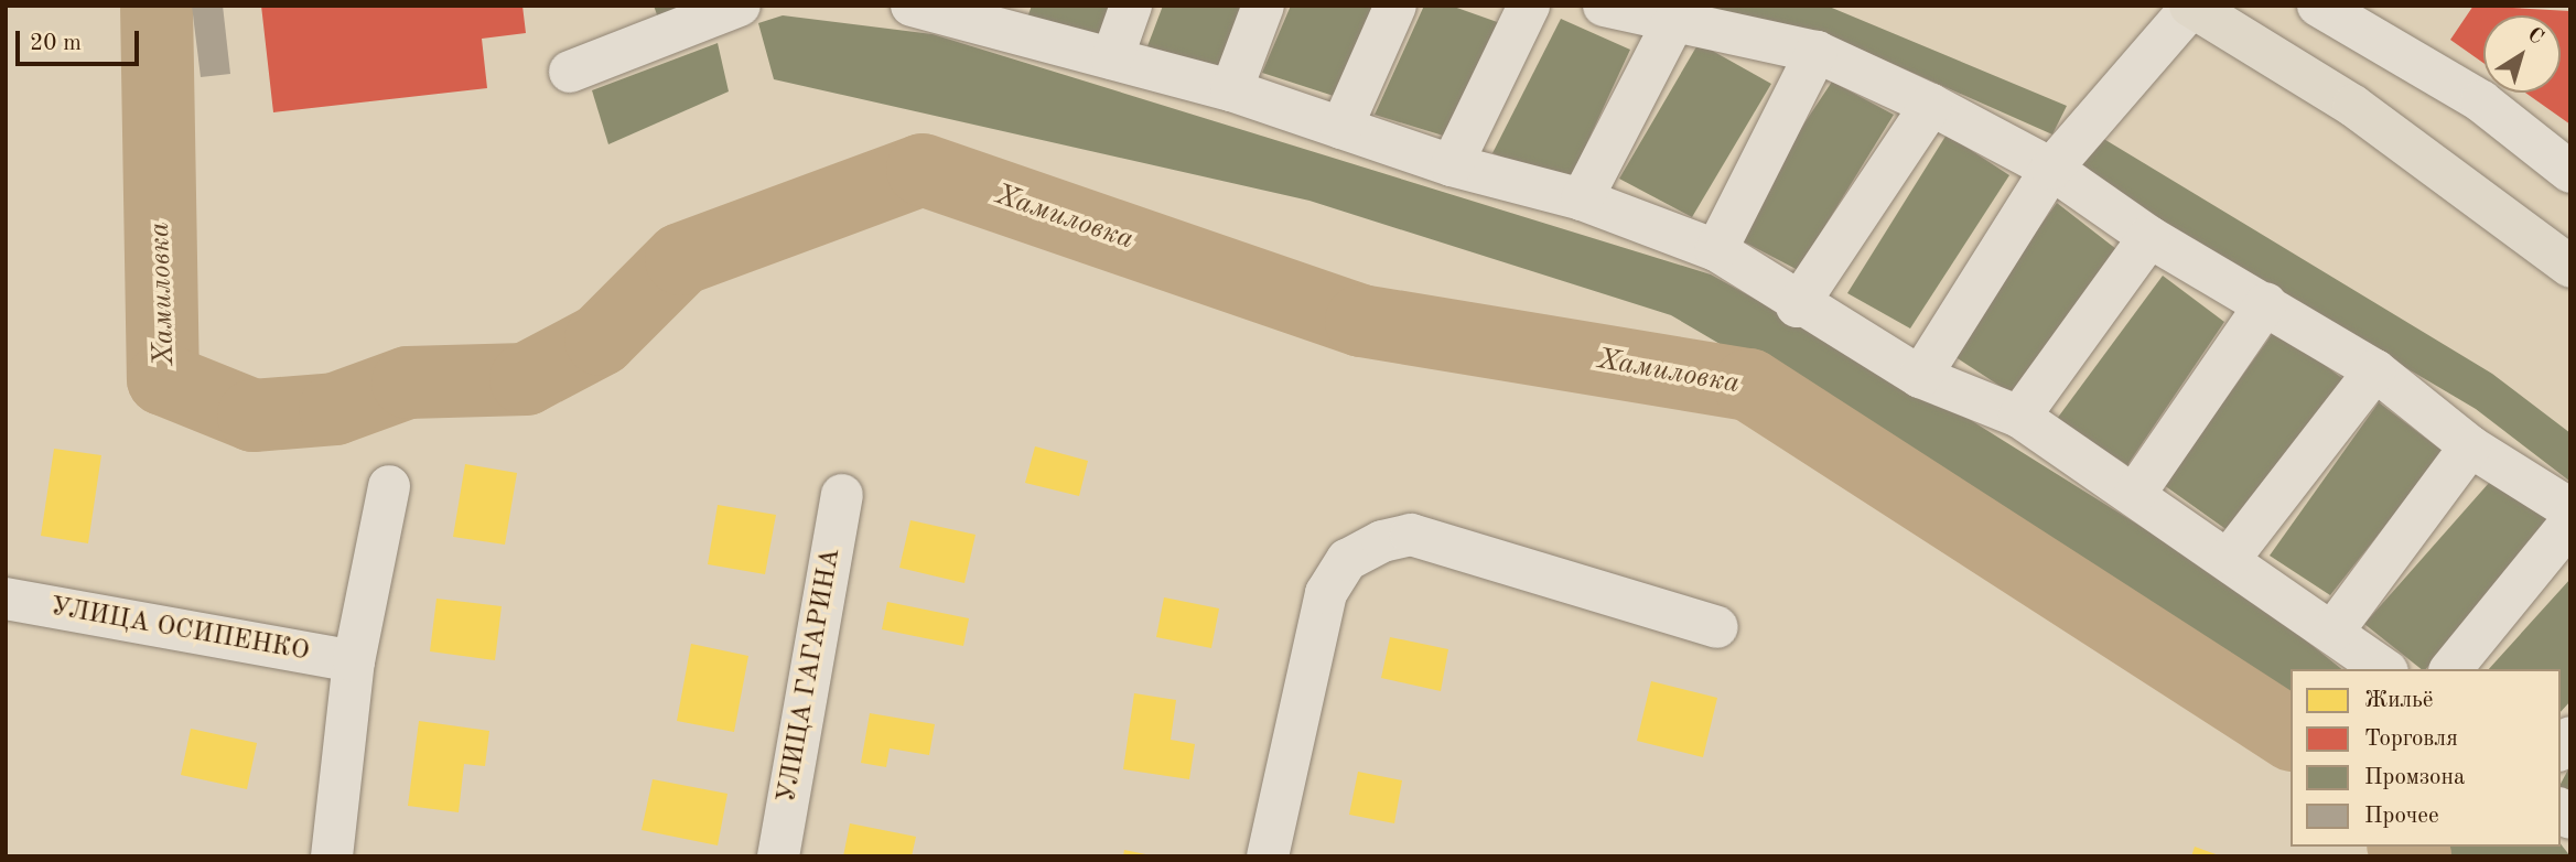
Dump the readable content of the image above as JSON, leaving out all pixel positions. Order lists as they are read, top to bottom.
{
  "streets": {
    "street": ["УЛИЦА ОСИПЕНКО", "УЛИЦА ГАГАРИНА"]
  },
  "water": ["Хамиловка"],
  "legend": [
    "Жильё",
    "Торговля",
    "Промзона",
    "Прочее"
  ],
  "scale_bar": "20 m",
  "north": "top right"
}
